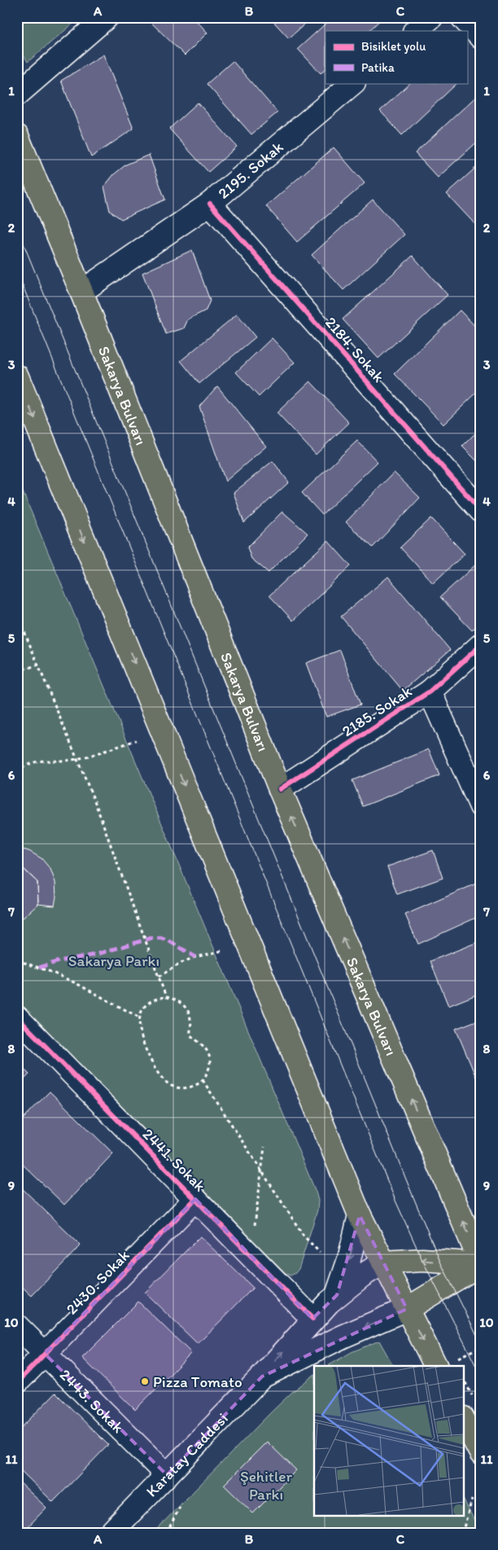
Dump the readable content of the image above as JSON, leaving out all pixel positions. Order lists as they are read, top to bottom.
{
  "streets": {
    "main road": ["Sakarya Bulvarı"],
    "street": [
      "2195. Sokak",
      "2184. Sokak",
      "2185. Sokak",
      "2441. Sokak",
      "2430. Sokak",
      "2443. Sokak",
      "Karatay Caddesi"
    ]
  },
  "crossings": [
    ["2195. Sokak", "2184. Sokak"],
    ["2195. Sokak", "Sakarya Bulvarı"],
    ["Sakarya Bulvarı", "2185. Sokak"],
    ["2441. Sokak", "2430. Sokak"],
    ["2441. Sokak", "Karatay Caddesi"],
    ["2430. Sokak", "2443. Sokak"],
    ["2443. Sokak", "Karatay Caddesi"]
  ],
  "parks": ["Sakarya Parkı", "Şehitler Parkı"],
  "places": ["Pizza Tomato"],
  "legend": ["Bisiklet yolu", "Patika"],
  "grid": {
    "columns": ["A", "B", "C"],
    "rows": [
      "1",
      "2",
      "3",
      "4",
      "5",
      "6",
      "7",
      "8",
      "9",
      "10",
      "11"
    ]
  }
}
